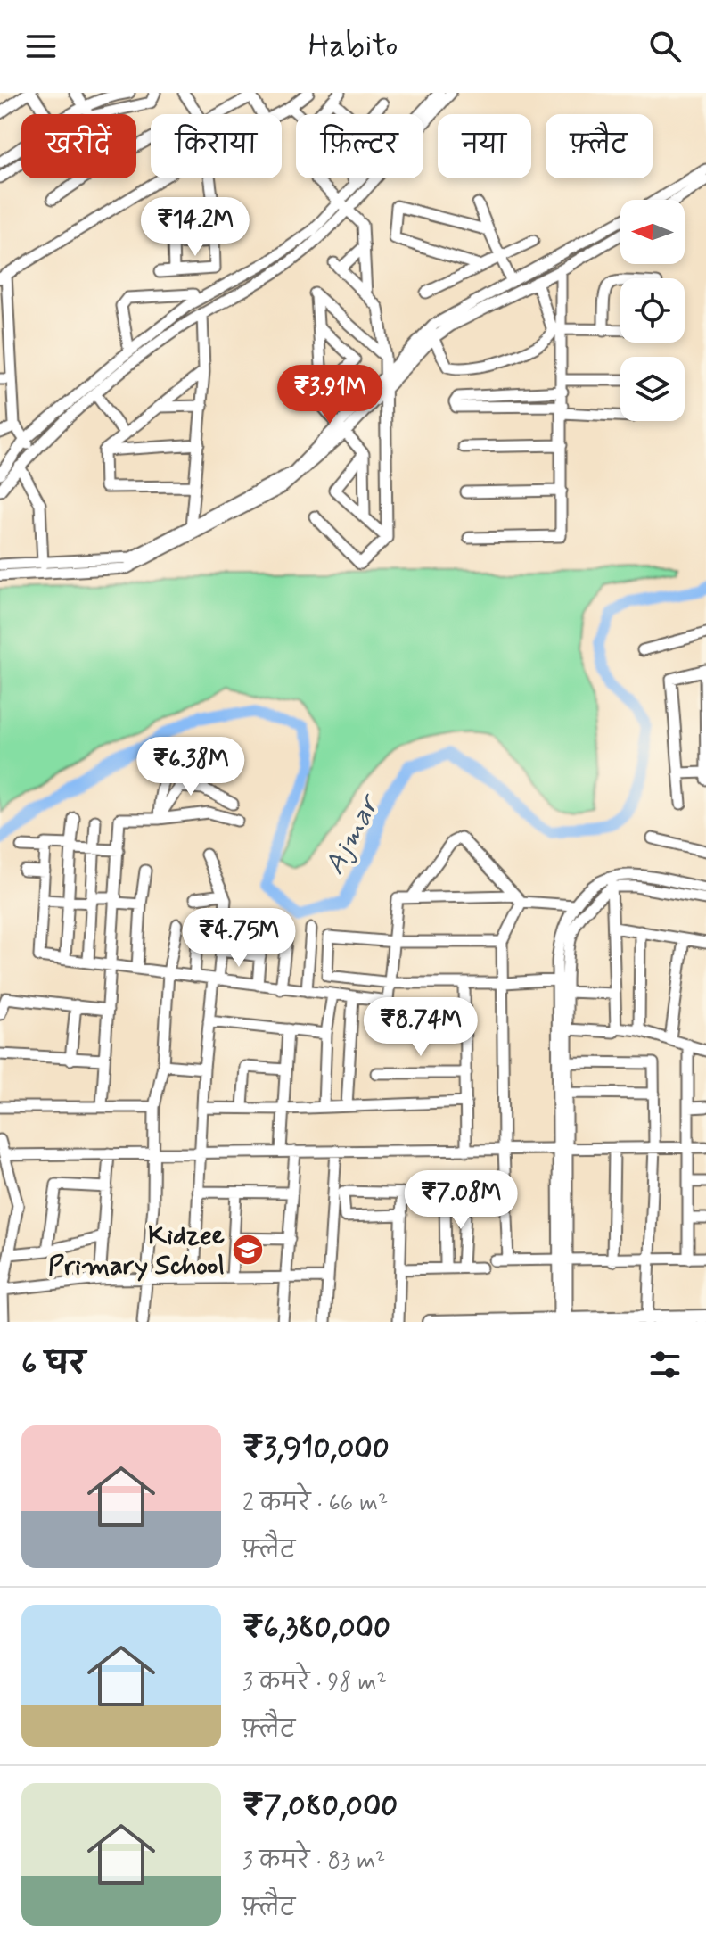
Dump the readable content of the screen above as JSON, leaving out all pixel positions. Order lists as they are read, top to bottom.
{
  "water": ["Ajmar"],
  "places": {
    "school or university": ["Kidzee Primary School"]
  },
  "north": "left",
  "page": {
    "header": "Habito",
    "chip": [
      "खरीदें",
      "किराया",
      "फ़िल्टर",
      "नया",
      "फ़्लैट"
    ],
    "price": [
      "₹14.2M",
      "₹3.91M",
      "₹6.38M",
      "₹4.75M",
      "₹8.74M",
      "₹7.08M"
    ],
    "heading": "6 घर",
    "list": [
      {
        "name": "₹3,910,000",
        "note": "2 कमरे · 66 m² · फ़्लैट"
      },
      {
        "name": "₹6,380,000",
        "note": "3 कमरे · 98 m² · फ़्लैट"
      },
      {
        "name": "₹7,080,000",
        "note": "3 कमरे · 83 m² · फ़्लैट"
      }
    ]
  }
}
